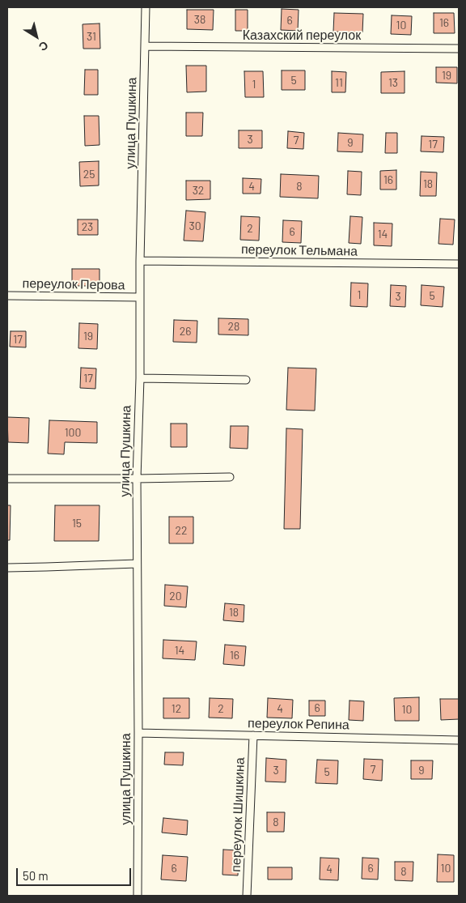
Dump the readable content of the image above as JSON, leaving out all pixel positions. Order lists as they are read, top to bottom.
{
  "streets": {
    "lane": [
      "Казахский переулок",
      "улица Пушкина",
      "переулок Тельмана",
      "переулок Перова",
      "переулок Репина",
      "переулок Шишкина"
    ]
  },
  "crossings": [
    ["Казахский переулок", "улица Пушкина"],
    ["улица Пушкина", "переулок Тельмана"],
    ["улица Пушкина", "переулок Перова"],
    ["улица Пушкина", "переулок Репина"],
    ["переулок Репина", "переулок Шишкина"]
  ],
  "house_numbers": [
    "38",
    "6",
    "16",
    "10",
    "31",
    "19",
    "5",
    "11",
    "13",
    "1",
    "3",
    "7",
    "9",
    "17",
    "25",
    "16",
    "18",
    "4",
    "8",
    "32",
    "30",
    "23",
    "2",
    "6",
    "14",
    "1",
    "5",
    "3",
    "28",
    "26",
    "19",
    "17",
    "17",
    "100",
    "15",
    "22",
    "20",
    "18",
    "14",
    "16",
    "6",
    "12",
    "2",
    "4",
    "10",
    "7",
    "3",
    "9",
    "5",
    "8",
    "6",
    "6",
    "10",
    "4",
    "8"
  ],
  "scale_bar": "50 m",
  "north": "bottom right"
}
